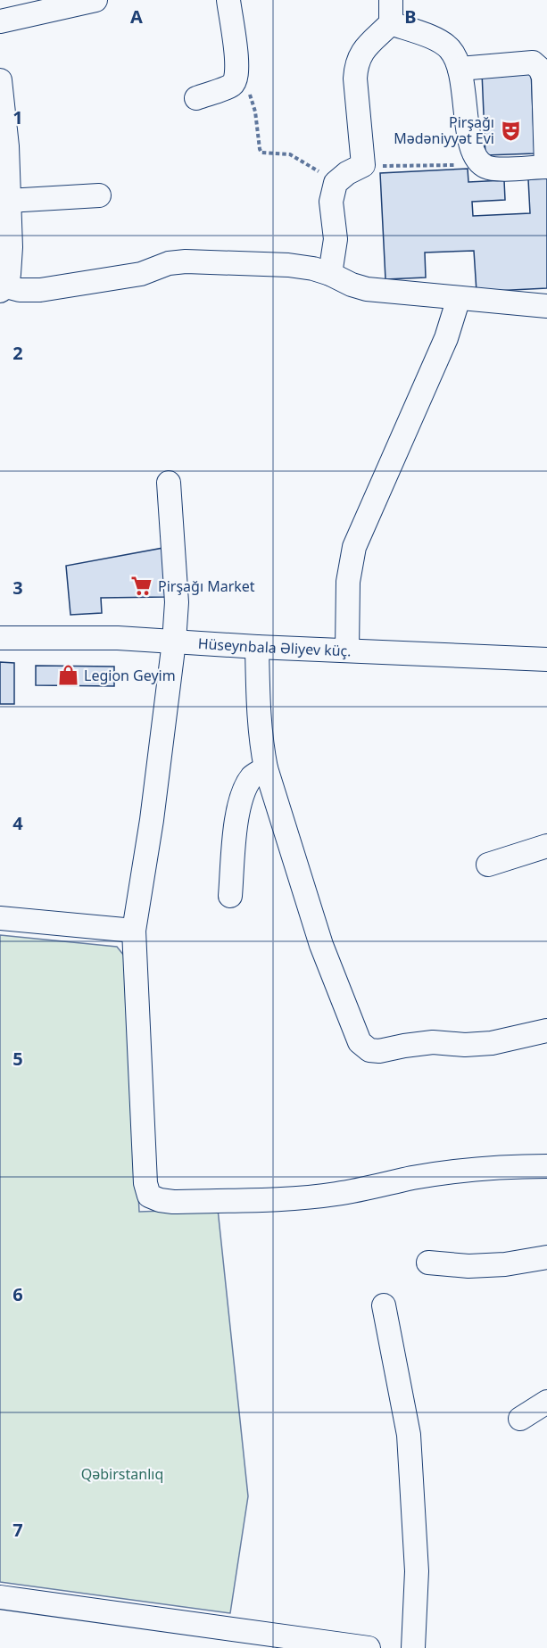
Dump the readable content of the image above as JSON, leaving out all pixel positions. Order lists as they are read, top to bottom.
{
  "streets": {
    "street": ["Hüseynbala Əliyev küç."]
  },
  "parks": ["Qəbirstanlıq"],
  "places": {
    "theatre": ["Pirşağı Mədəniyyət Evi"],
    "supermarket": ["Pirşağı Market"],
    "shop": ["Legion Geyim"]
  },
  "grid": {
    "columns": ["A", "B"],
    "rows": [
      "1",
      "2",
      "3",
      "4",
      "5",
      "6",
      "7"
    ]
  }
}
